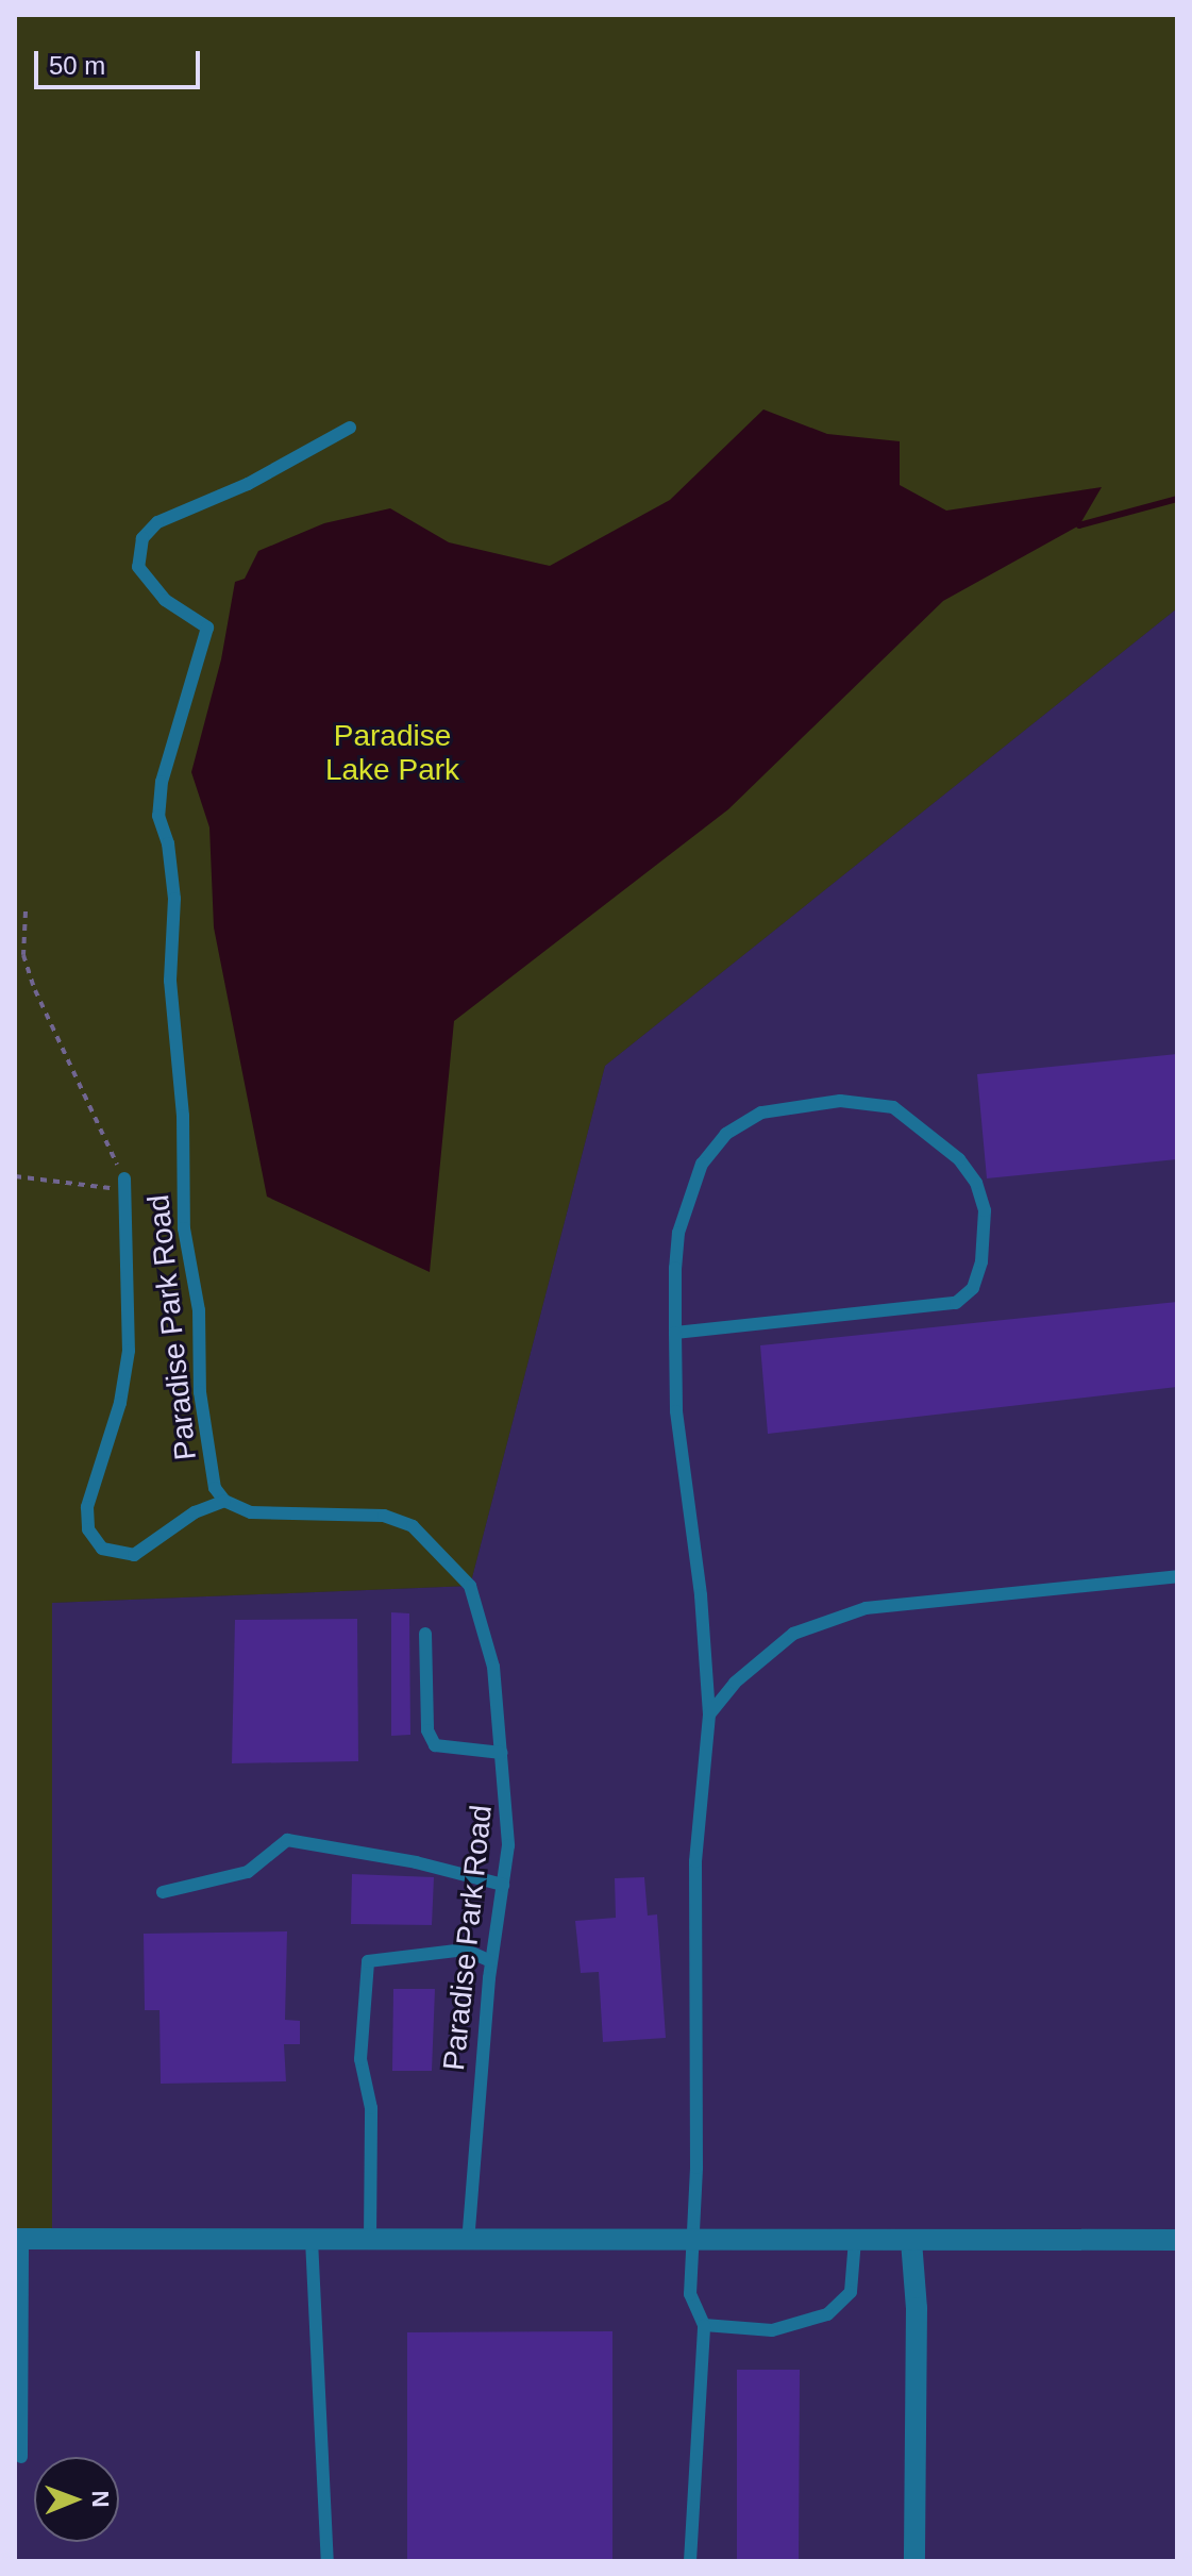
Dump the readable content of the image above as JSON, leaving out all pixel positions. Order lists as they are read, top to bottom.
{
  "streets": {
    "lane": ["Paradise Park Road"]
  },
  "parks": ["Paradise Lake Park"],
  "scale_bar": "50 m",
  "north": "right"
}
